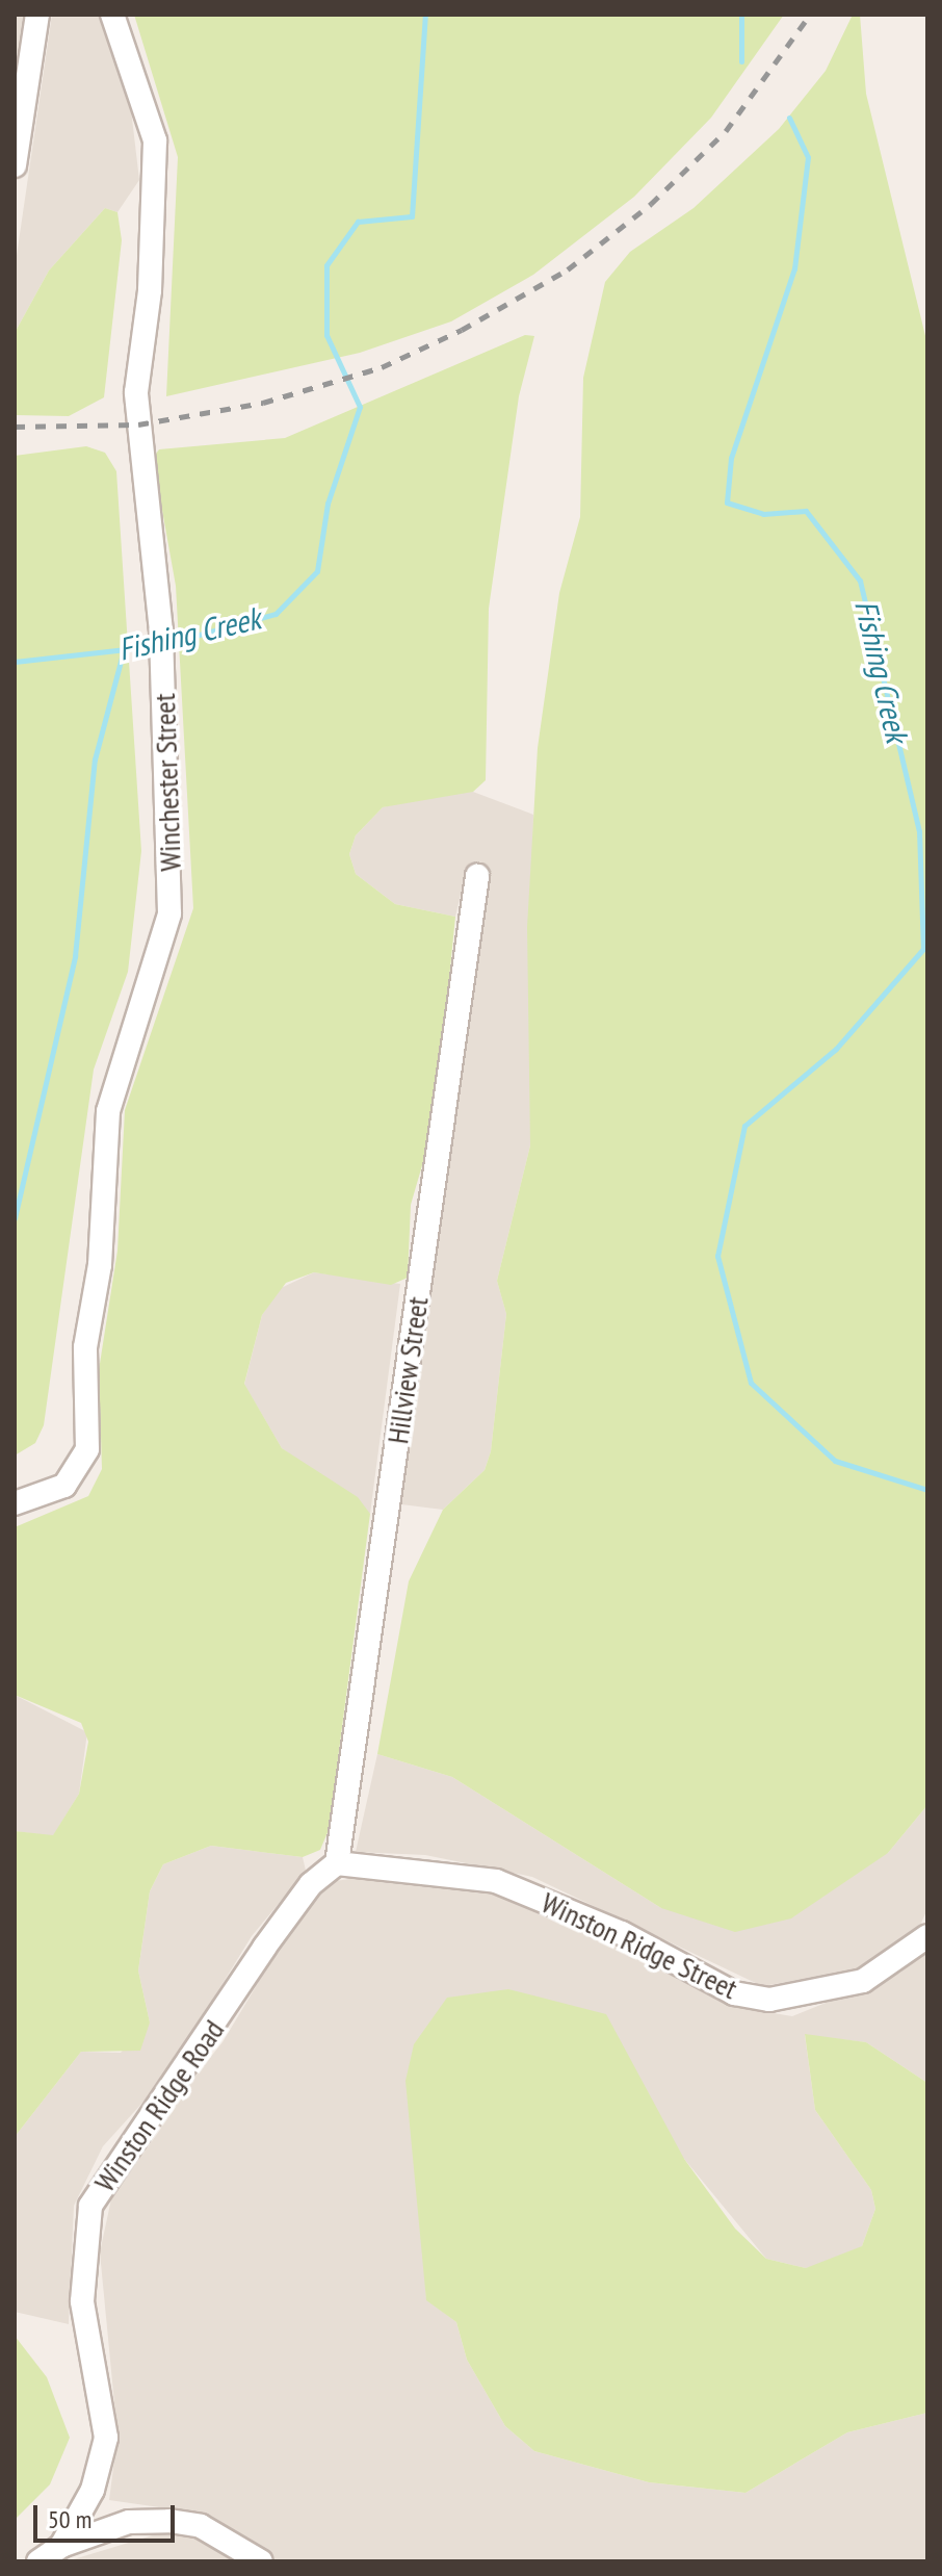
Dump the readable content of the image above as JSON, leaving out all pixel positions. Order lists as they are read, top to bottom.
{
  "streets": {
    "street": [
      "Winchester Street",
      "Hillview Street",
      "Winston Ridge Street",
      "Winston Ridge Road"
    ]
  },
  "crossings": [
    ["Hillview Street", "Winston Ridge Street"],
    ["Hillview Street", "Winston Ridge Road"],
    ["Winston Ridge Street", "Winston Ridge Road"]
  ],
  "water": ["Fishing Creek"],
  "scale_bar": "50 m"
}
